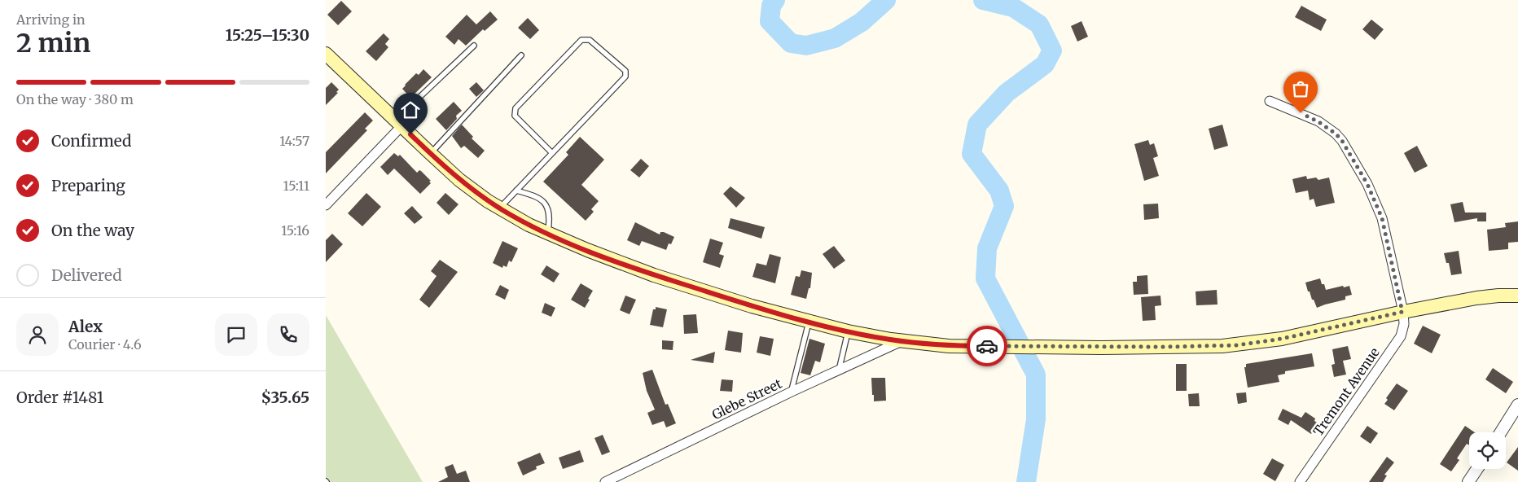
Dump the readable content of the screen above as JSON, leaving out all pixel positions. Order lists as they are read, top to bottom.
{
  "streets": {
    "street": ["Tremont Avenue", "Glebe Street"]
  },
  "page": {
    "heading": ["2 min", "Arriving in", "15:25–15:30"],
    "panel": [
      "Alex",
      "Courier · 4.6",
      "Order #1481",
      "$35.65"
    ],
    "bar": "On the way · 380 m",
    "list": [
      ["Confirmed", "14:57"],
      ["Preparing", "15:11"],
      ["On the way", "15:16"],
      "Delivered"
    ]
  }
}
